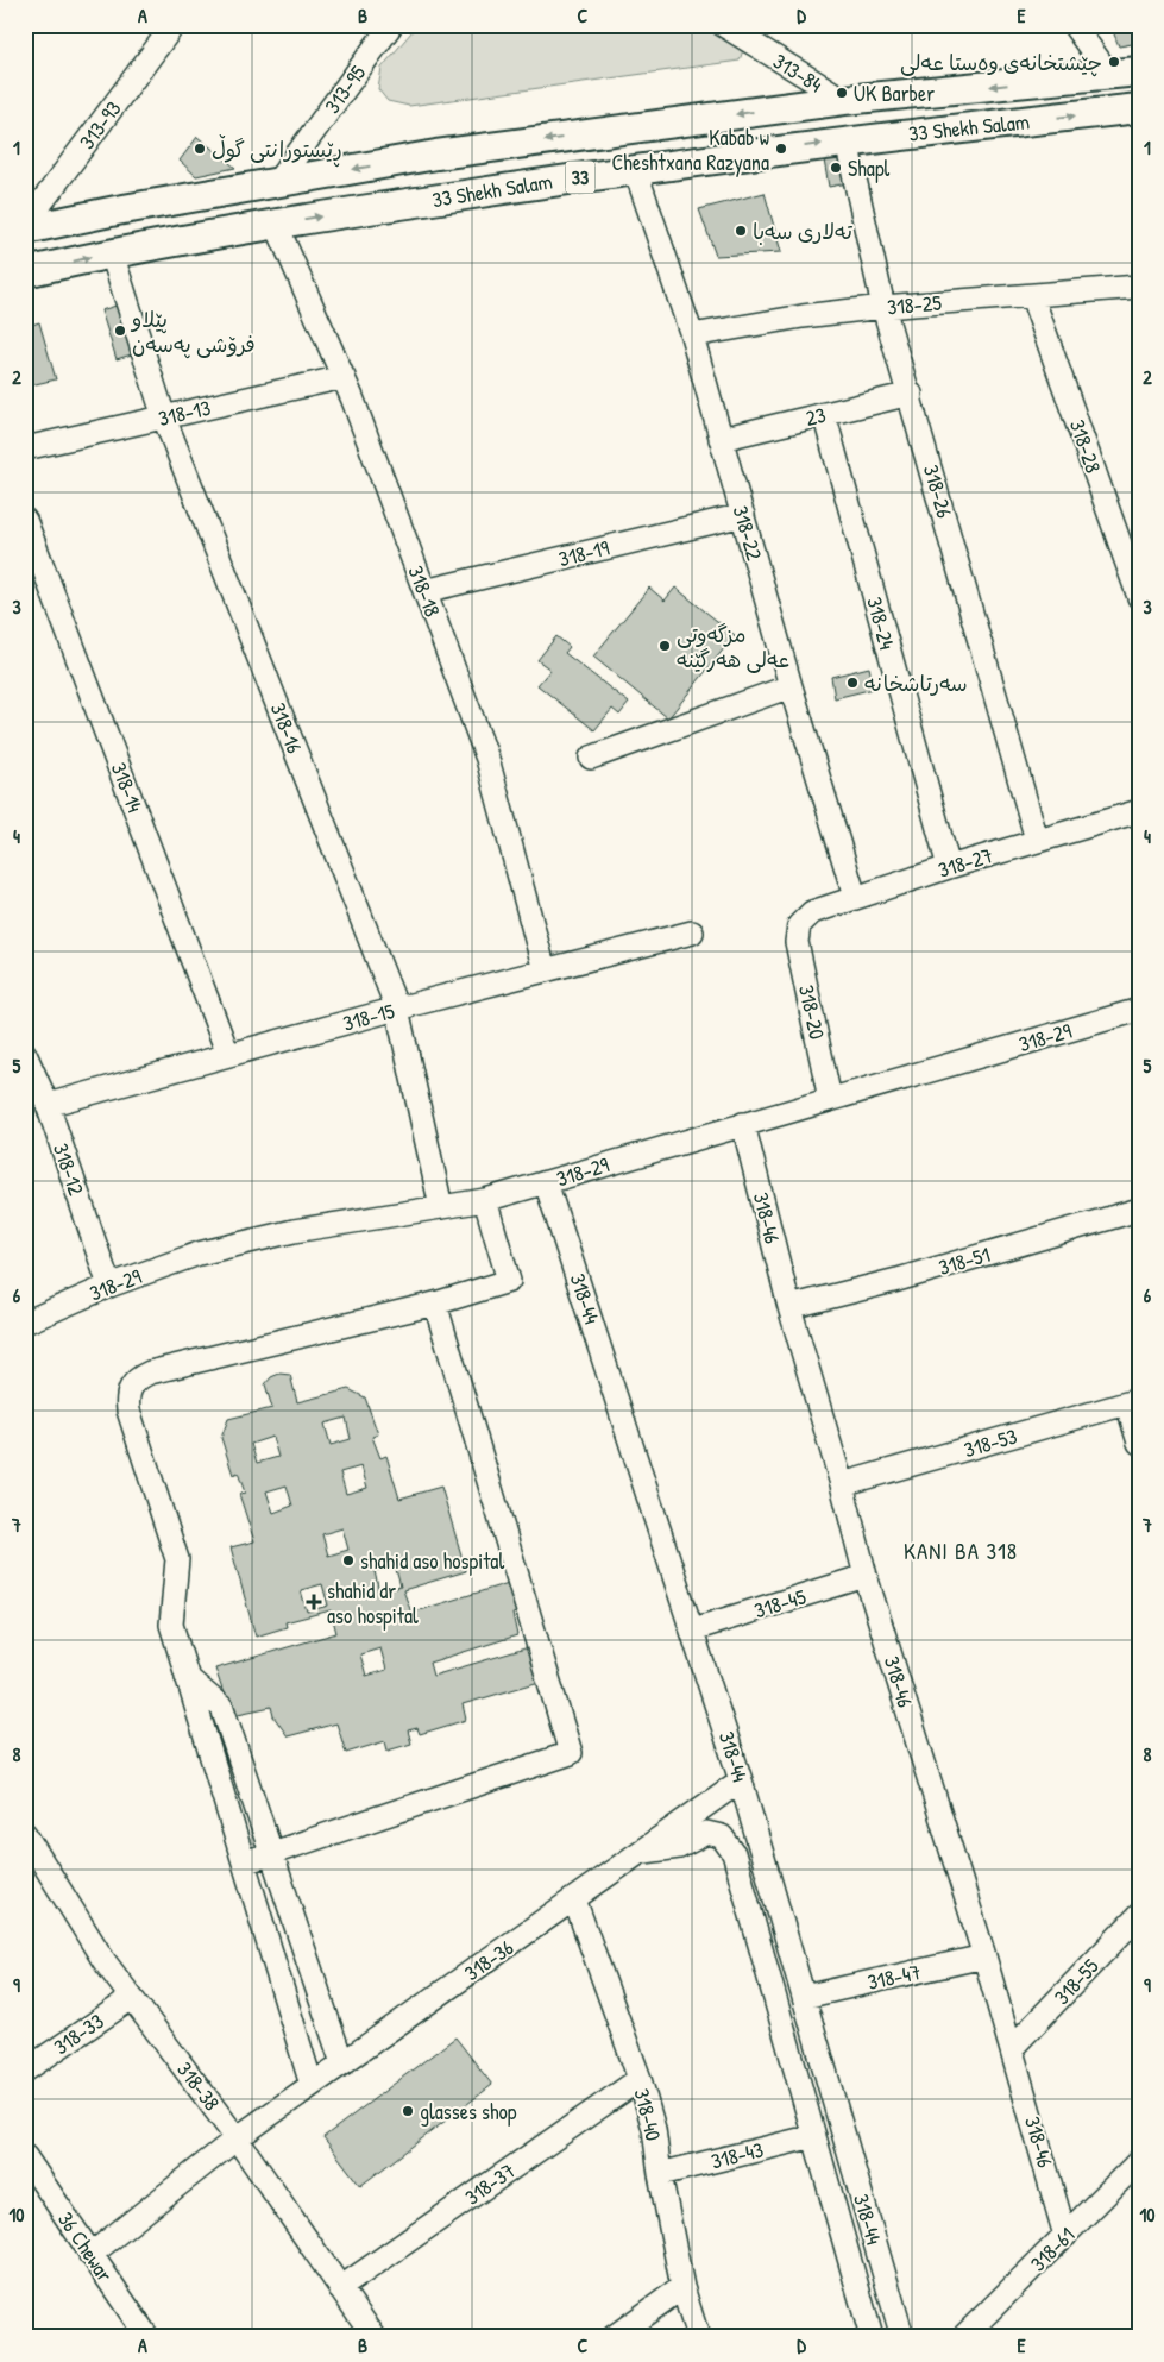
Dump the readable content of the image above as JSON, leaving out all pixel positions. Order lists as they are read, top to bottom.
{
  "streets": {
    "main road": ["33 Shekh Salam", "33"],
    "street": [
      "313-84",
      "313-95",
      "313-93",
      "318-25",
      "318-13",
      "23",
      "318-28",
      "318-26",
      "318-22",
      "318-19",
      "318-18",
      "318-24",
      "318-16",
      "318-14",
      "318-27",
      "318-20",
      "318-15",
      "318-29",
      "318-12",
      "318-46",
      "318-51",
      "318-44",
      "318-53",
      "318-45",
      "318-36",
      "318-47",
      "318-55",
      "318-33",
      "318-38",
      "318-40",
      "318-43",
      "318-37",
      "36 Chewar",
      "318-61"
    ]
  },
  "crossings": [
    ["313-84", "33 Shekh Salam"],
    ["313-95", "33 Shekh Salam"],
    ["33 Shekh Salam", "318-26"],
    ["33 Shekh Salam", "318-22"],
    ["33 Shekh Salam", "318-18"],
    ["33 Shekh Salam", "318-16"],
    ["318-25", "318-28"],
    ["318-25", "318-26"],
    ["318-25", "318-22"],
    ["318-13", "318-18"],
    ["318-13", "318-16"],
    ["23", "318-26"],
    ["23", "318-22"],
    ["23", "318-24"],
    ["318-26", "318-27"],
    ["318-22", "318-19"],
    ["318-22", "318-27"],
    ["318-19", "318-18"],
    ["318-18", "318-15"],
    ["318-24", "318-27"],
    ["318-16", "318-15"],
    ["318-16", "318-29"],
    ["318-14", "318-15"],
    ["318-27", "318-20"],
    ["318-20", "318-29"],
    ["318-15", "318-12"],
    ["318-29", "318-12"],
    ["318-29", "318-46"],
    ["318-29", "318-44"],
    ["318-46", "318-51"],
    ["318-46", "318-53"],
    ["318-46", "318-45"],
    ["318-46", "318-47"],
    ["318-46", "318-55"],
    ["318-46", "318-61"],
    ["318-44", "318-45"],
    ["318-44", "318-36"],
    ["318-44", "318-47"],
    ["318-36", "318-38"],
    ["318-36", "318-40"],
    ["318-36", "36 Chewar"],
    ["318-33", "318-38"],
    ["318-38", "318-37"],
    ["318-40", "318-43"],
    ["318-40", "318-37"]
  ],
  "districts": ["KANI BA 318"],
  "places": {
    "other": [
      "چێشتخانەی وەستا عەلی",
      "UK Barber",
      "ڕێستورانتی گوڵ",
      "Kabab w Cheshtxana Razyana",
      "Shapl",
      "تەلاری سەبا",
      "پێلاو فرۆشی پەسەن",
      "مزگەوتی عەلی هەرگێنە",
      "سەرتاشخانە",
      "shahid aso hospital",
      "glasses shop"
    ],
    "health": ["shahid dr aso hospital"]
  },
  "grid": {
    "columns": [
      "A",
      "B",
      "C",
      "D",
      "E"
    ],
    "rows": [
      "1",
      "2",
      "3",
      "4",
      "5",
      "6",
      "7",
      "8",
      "9",
      "10"
    ]
  }
}
